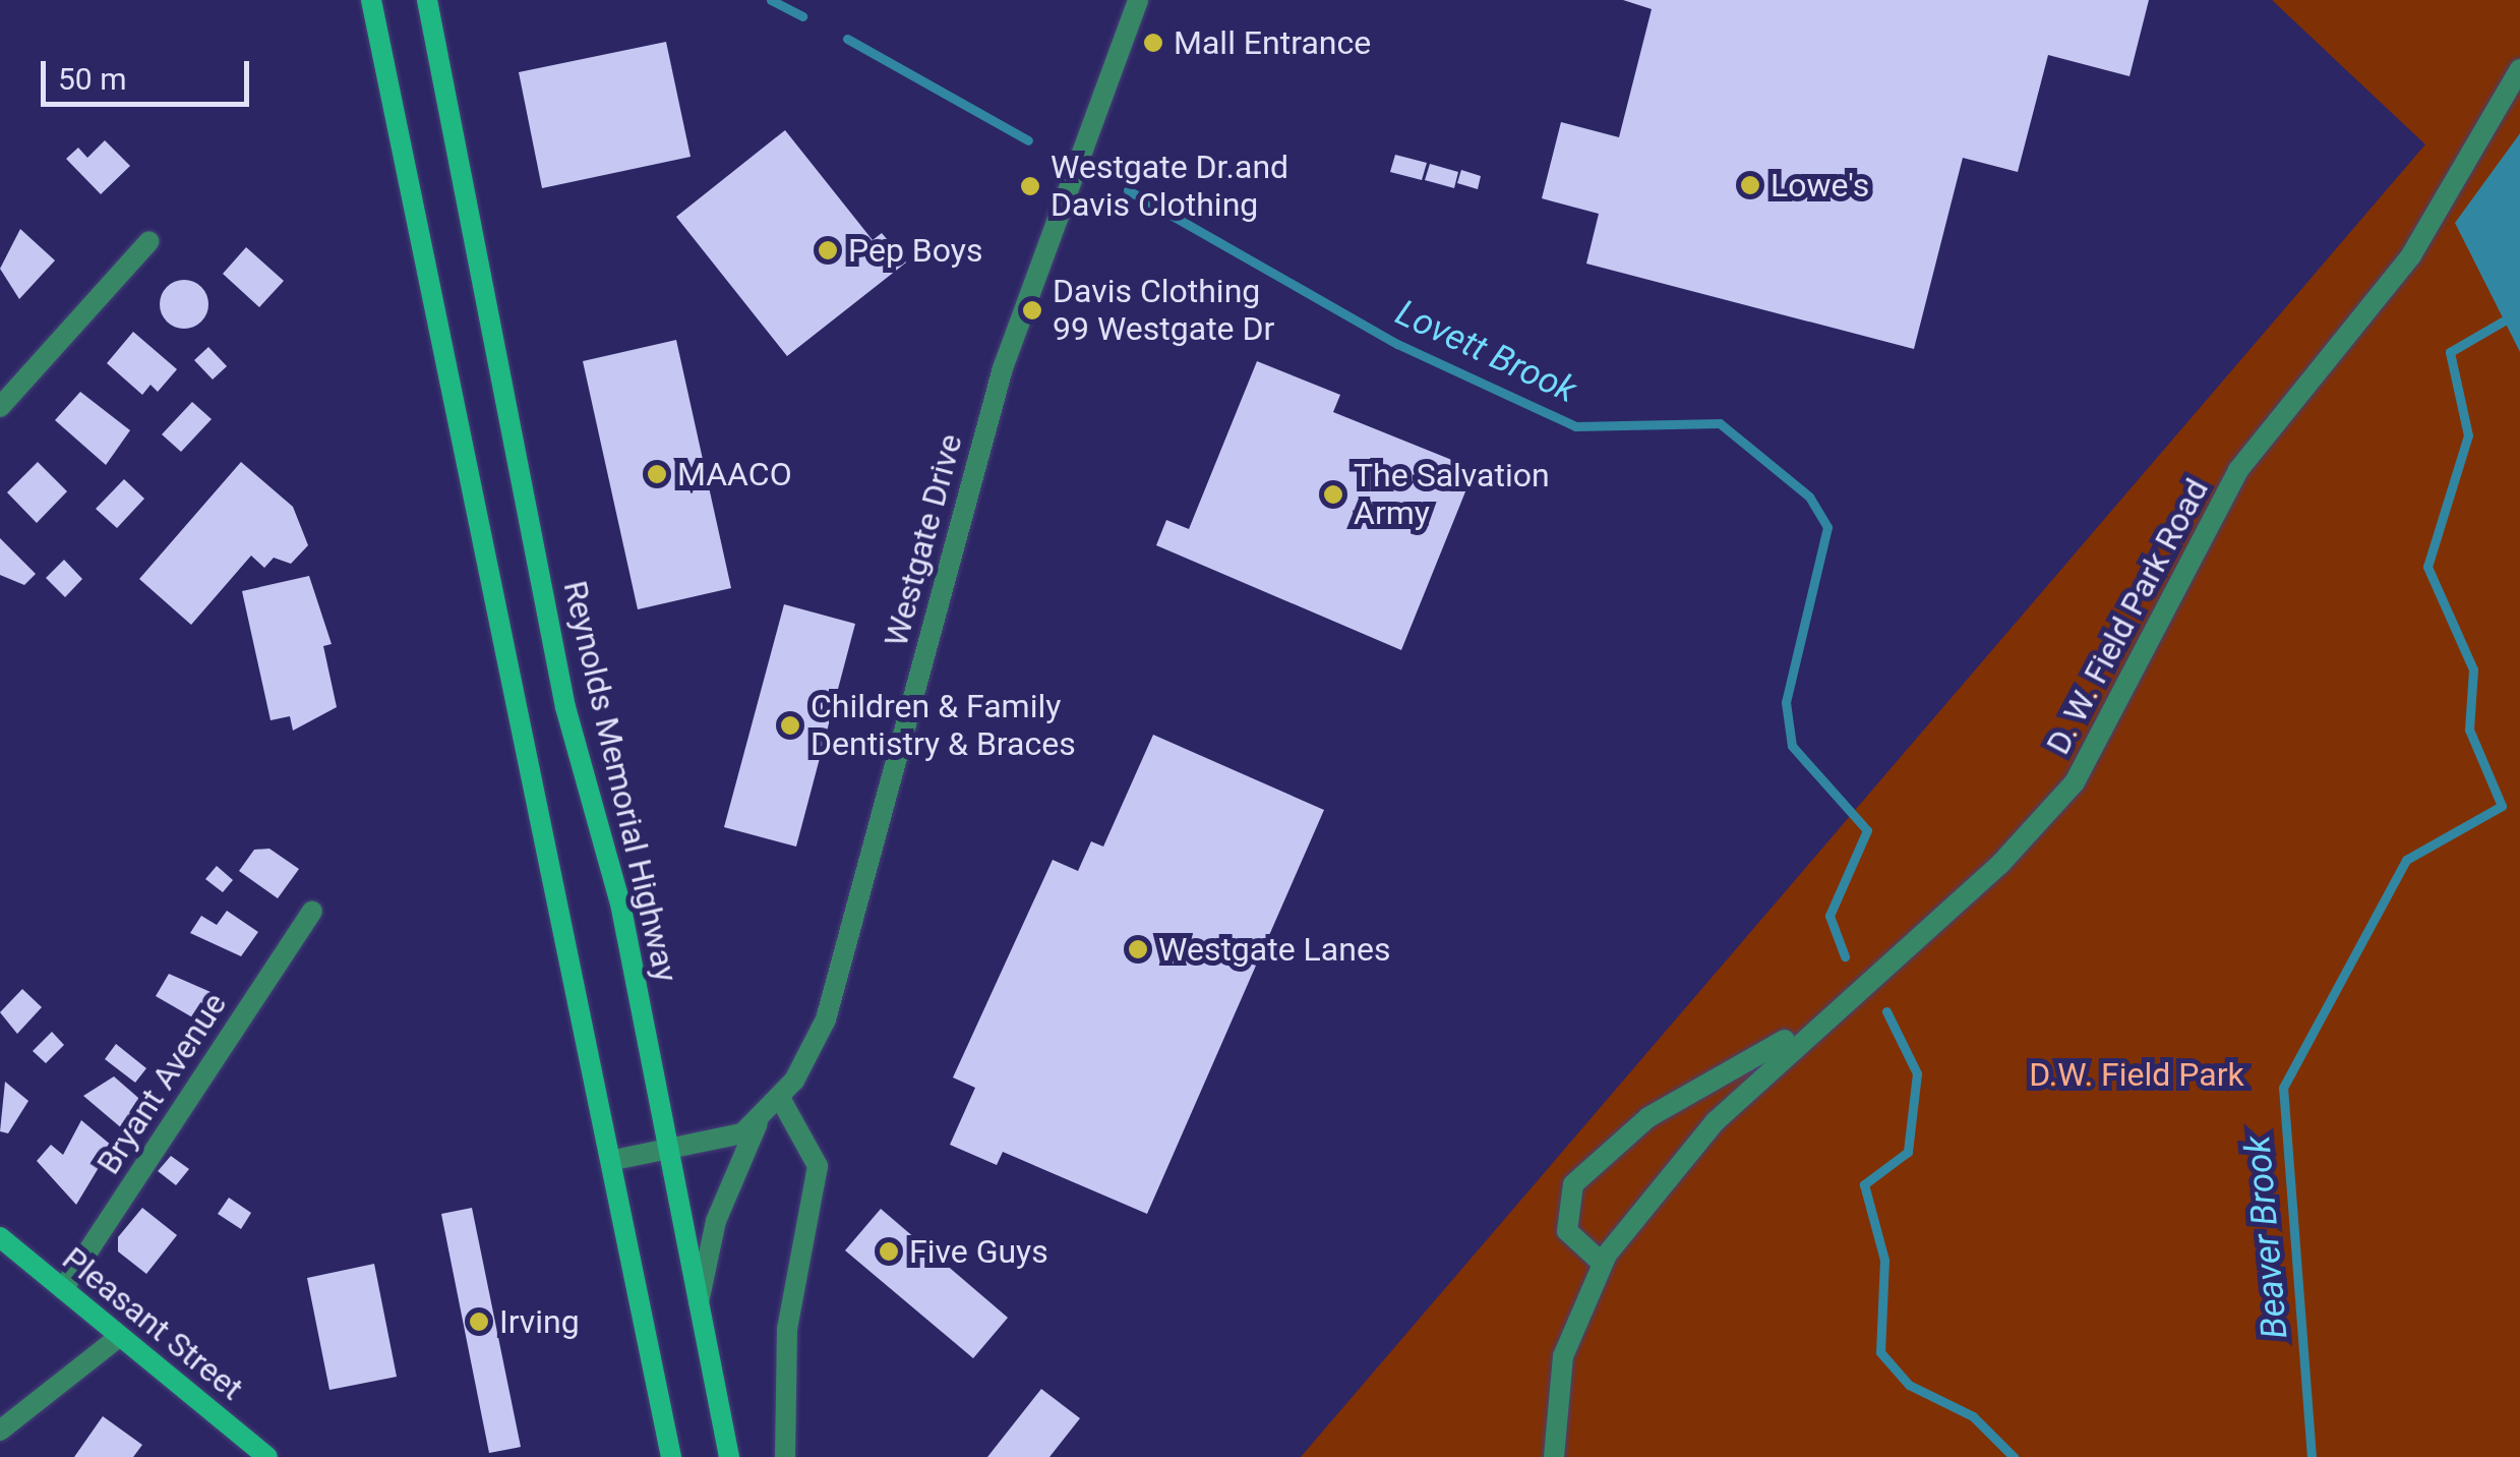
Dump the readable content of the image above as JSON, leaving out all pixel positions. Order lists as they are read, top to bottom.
{
  "streets": {
    "main road": ["Reynolds Memorial Highway", "Pleasant Street"],
    "street": ["Westgate Drive", "D. W. Field Park Road", "Bryant Avenue"]
  },
  "crossings": [
    ["Westgate Drive", "Reynolds Memorial Highway"],
    ["Bryant Avenue", "Pleasant Street"]
  ],
  "water": ["Lovett Brook", "Beaver Brook"],
  "parks": ["D.W. Field Park"],
  "places": [
    "Mall Entrance",
    "Lowe's",
    "Westgate Dr.and Davis Clothing",
    "Pep Boys",
    "Davis Clothing 99 Westgate Dr",
    "MAACO",
    "The Salvation Army",
    "Children & Family Dentistry & Braces",
    "Westgate Lanes",
    "Five Guys",
    "Irving"
  ],
  "scale_bar": "50 m"
}
